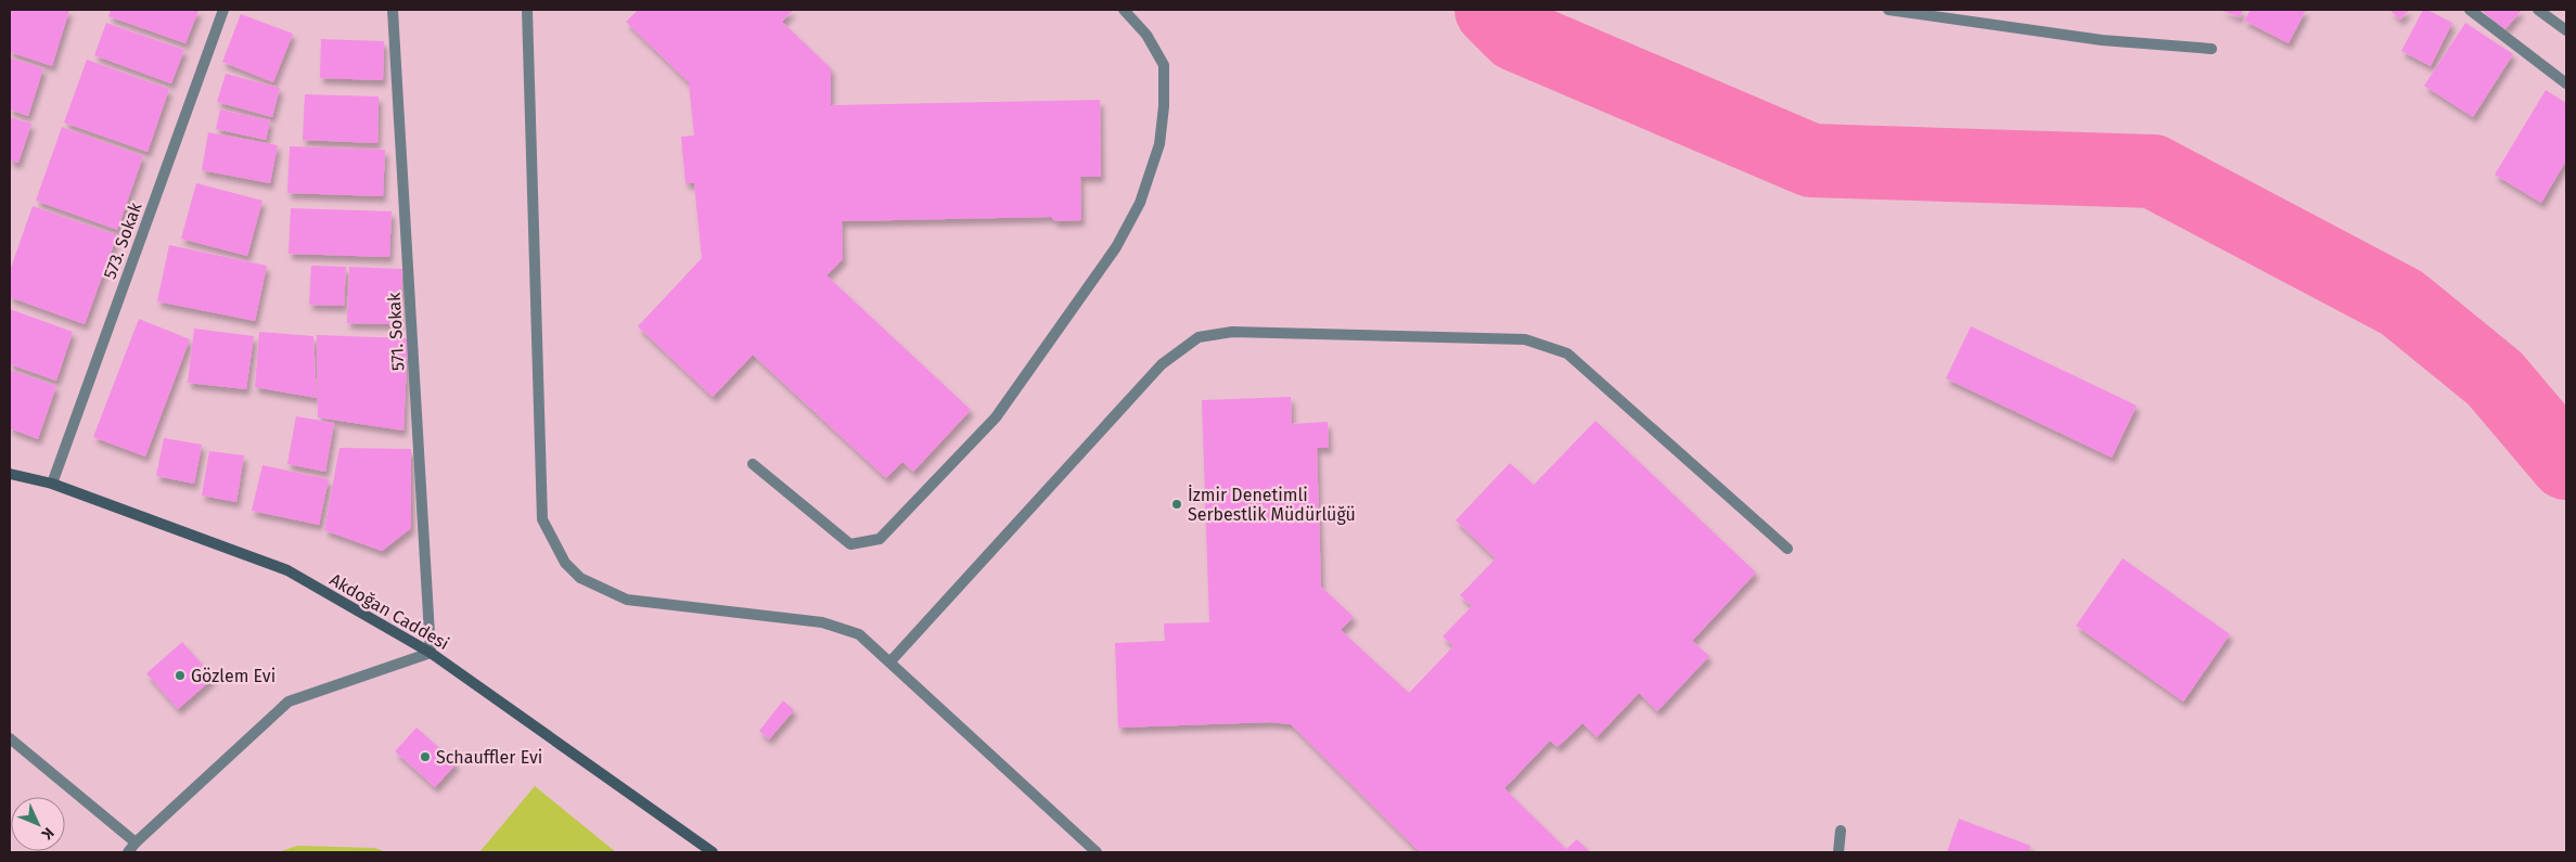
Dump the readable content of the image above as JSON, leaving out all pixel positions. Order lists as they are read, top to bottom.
{
  "streets": {
    "main road": ["Akdoğan Caddesi"],
    "street": ["573. Sokak", "571. Sokak"]
  },
  "crossings": [
    ["573. Sokak", "Akdoğan Caddesi"],
    ["571. Sokak", "Akdoğan Caddesi"]
  ],
  "places": ["İzmir Denetimli Serbestlik Müdürlüğü", "Gözlem Evi", "Schauffler Evi"],
  "north": "bottom right"
}
